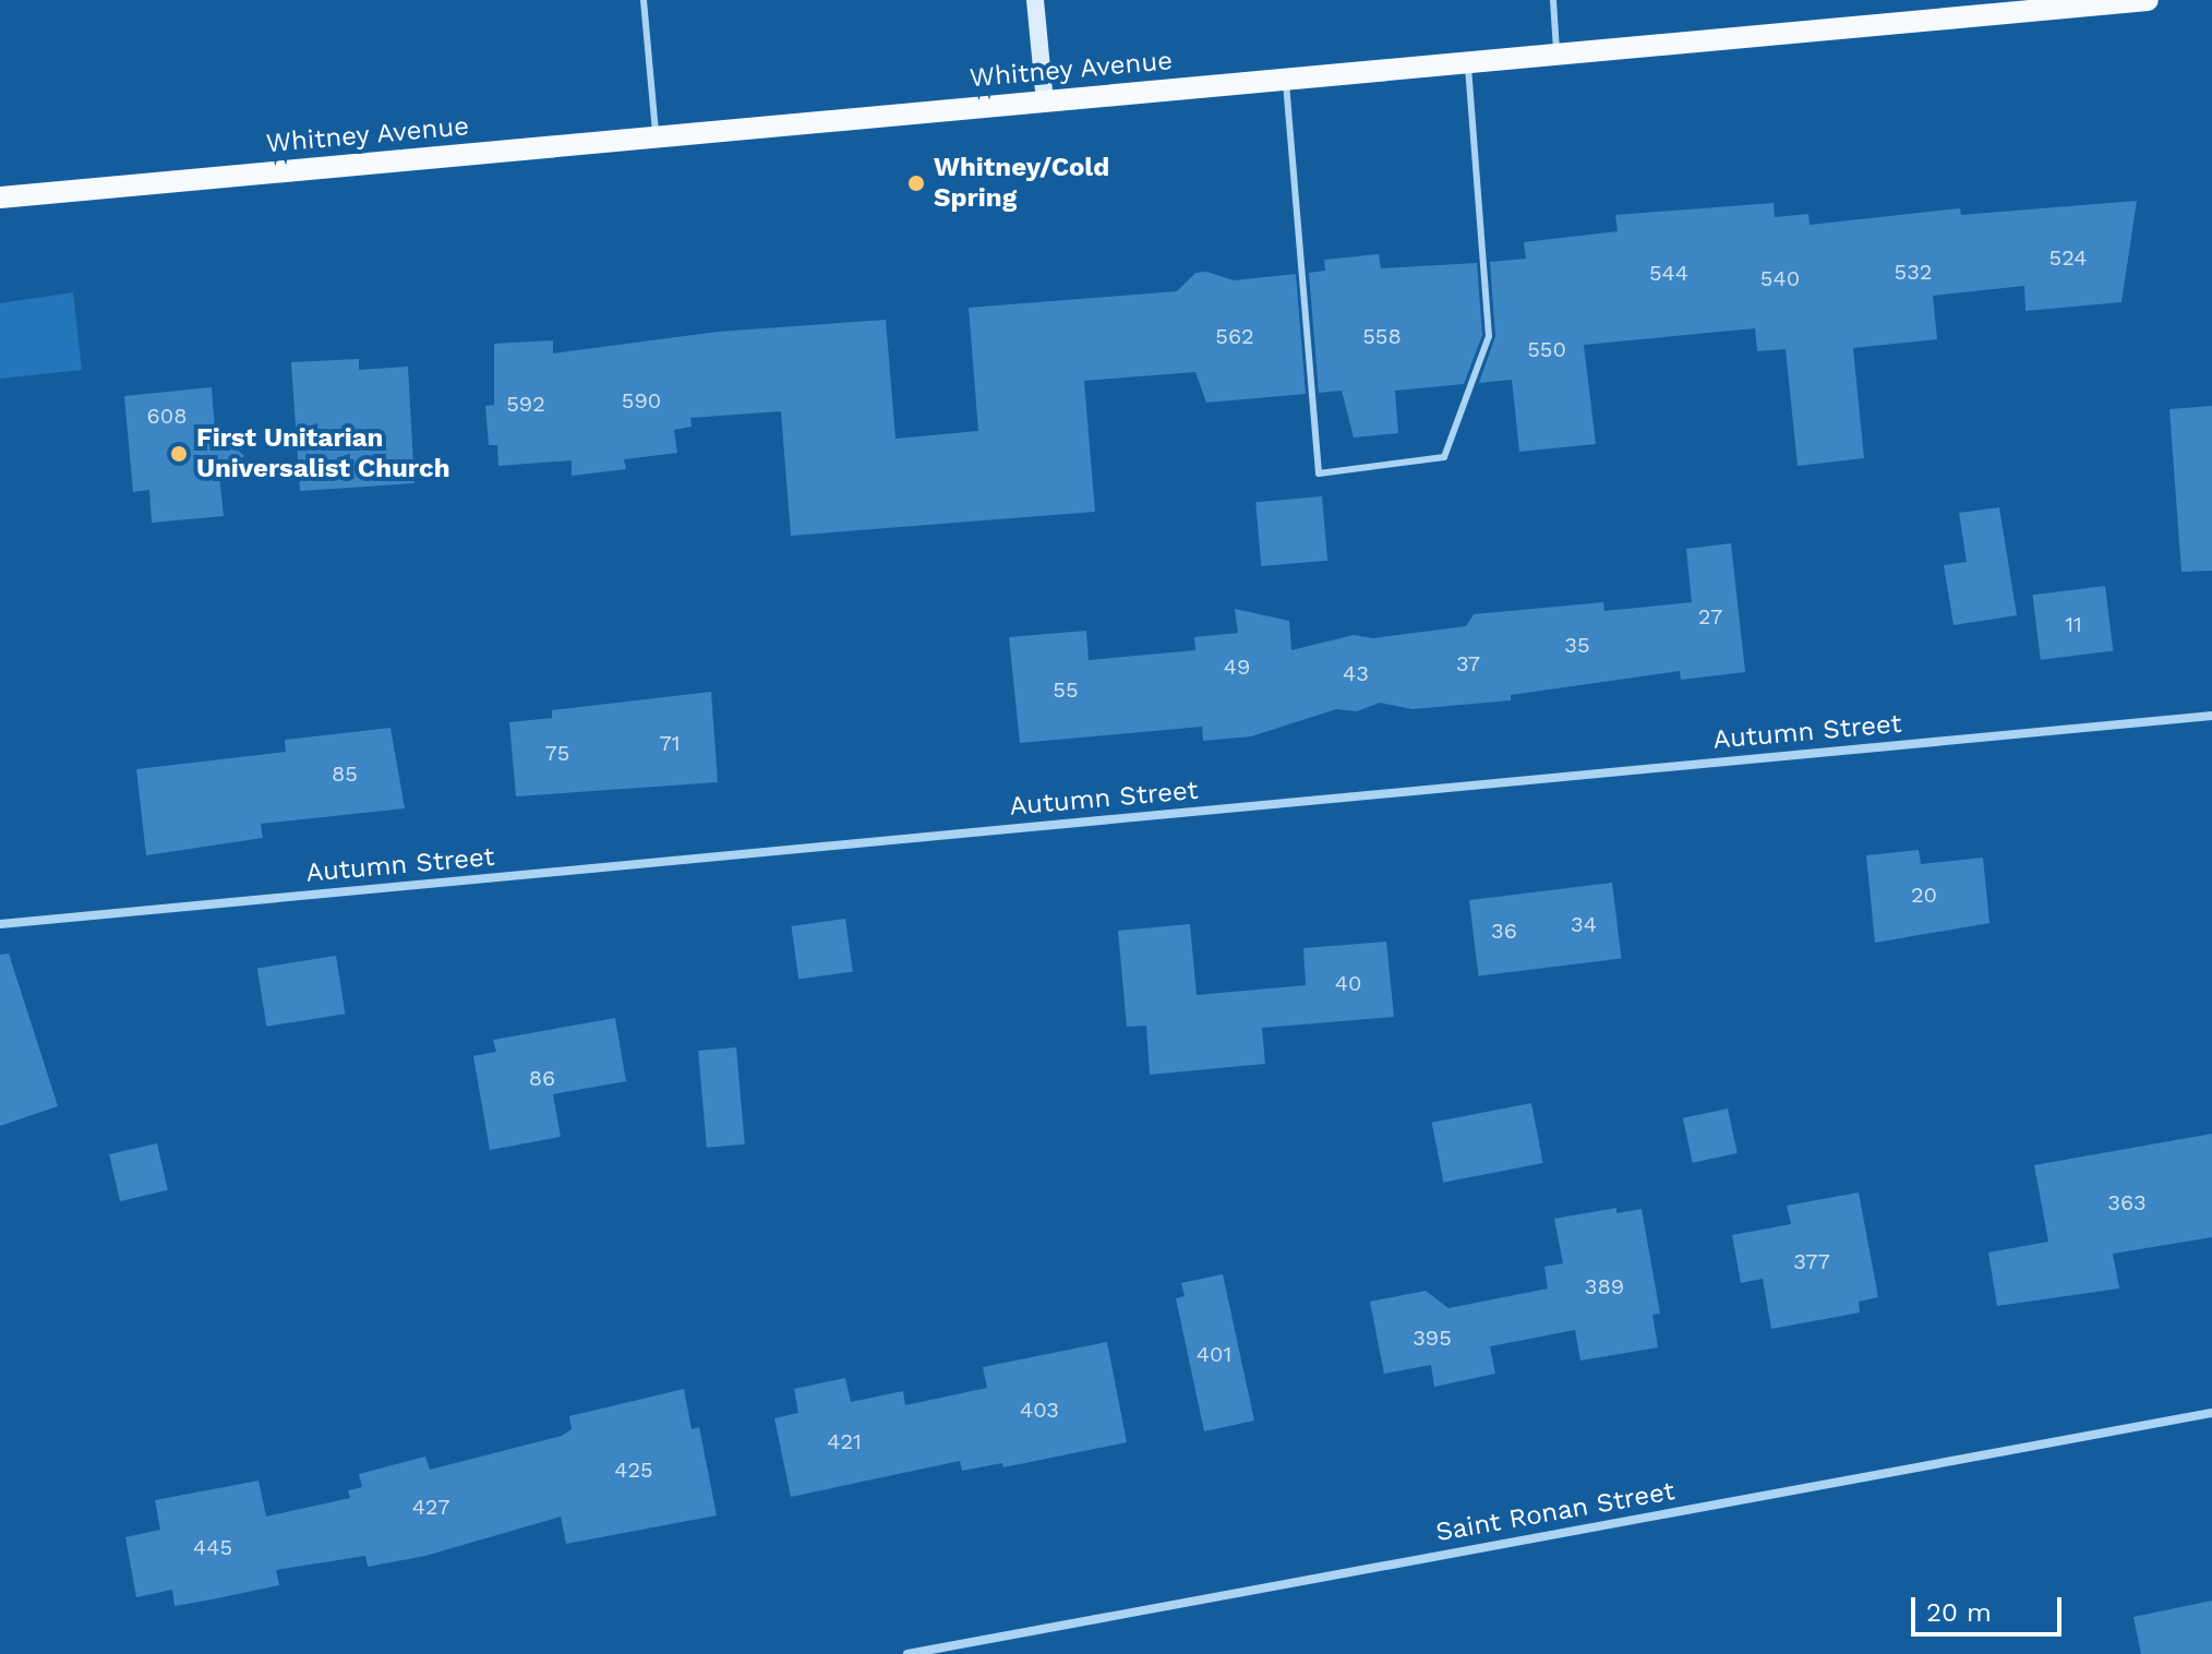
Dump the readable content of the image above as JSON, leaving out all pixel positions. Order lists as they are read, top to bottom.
{
  "streets": {
    "main road": ["Whitney Avenue"],
    "street": ["Autumn Street", "Saint Ronan Street"]
  },
  "places": ["Whitney/Cold Spring", "First Unitarian Universalist Church"],
  "house_numbers": [
    "524",
    "532",
    "544",
    "540",
    "562",
    "558",
    "550",
    "590",
    "592",
    "608",
    "27",
    "11",
    "35",
    "37",
    "49",
    "43",
    "55",
    "71",
    "75",
    "85",
    "20",
    "34",
    "36",
    "40",
    "86",
    "363",
    "377",
    "389",
    "395",
    "401",
    "403",
    "421",
    "425",
    "427",
    "445"
  ],
  "scale_bar": "20 m"
}
